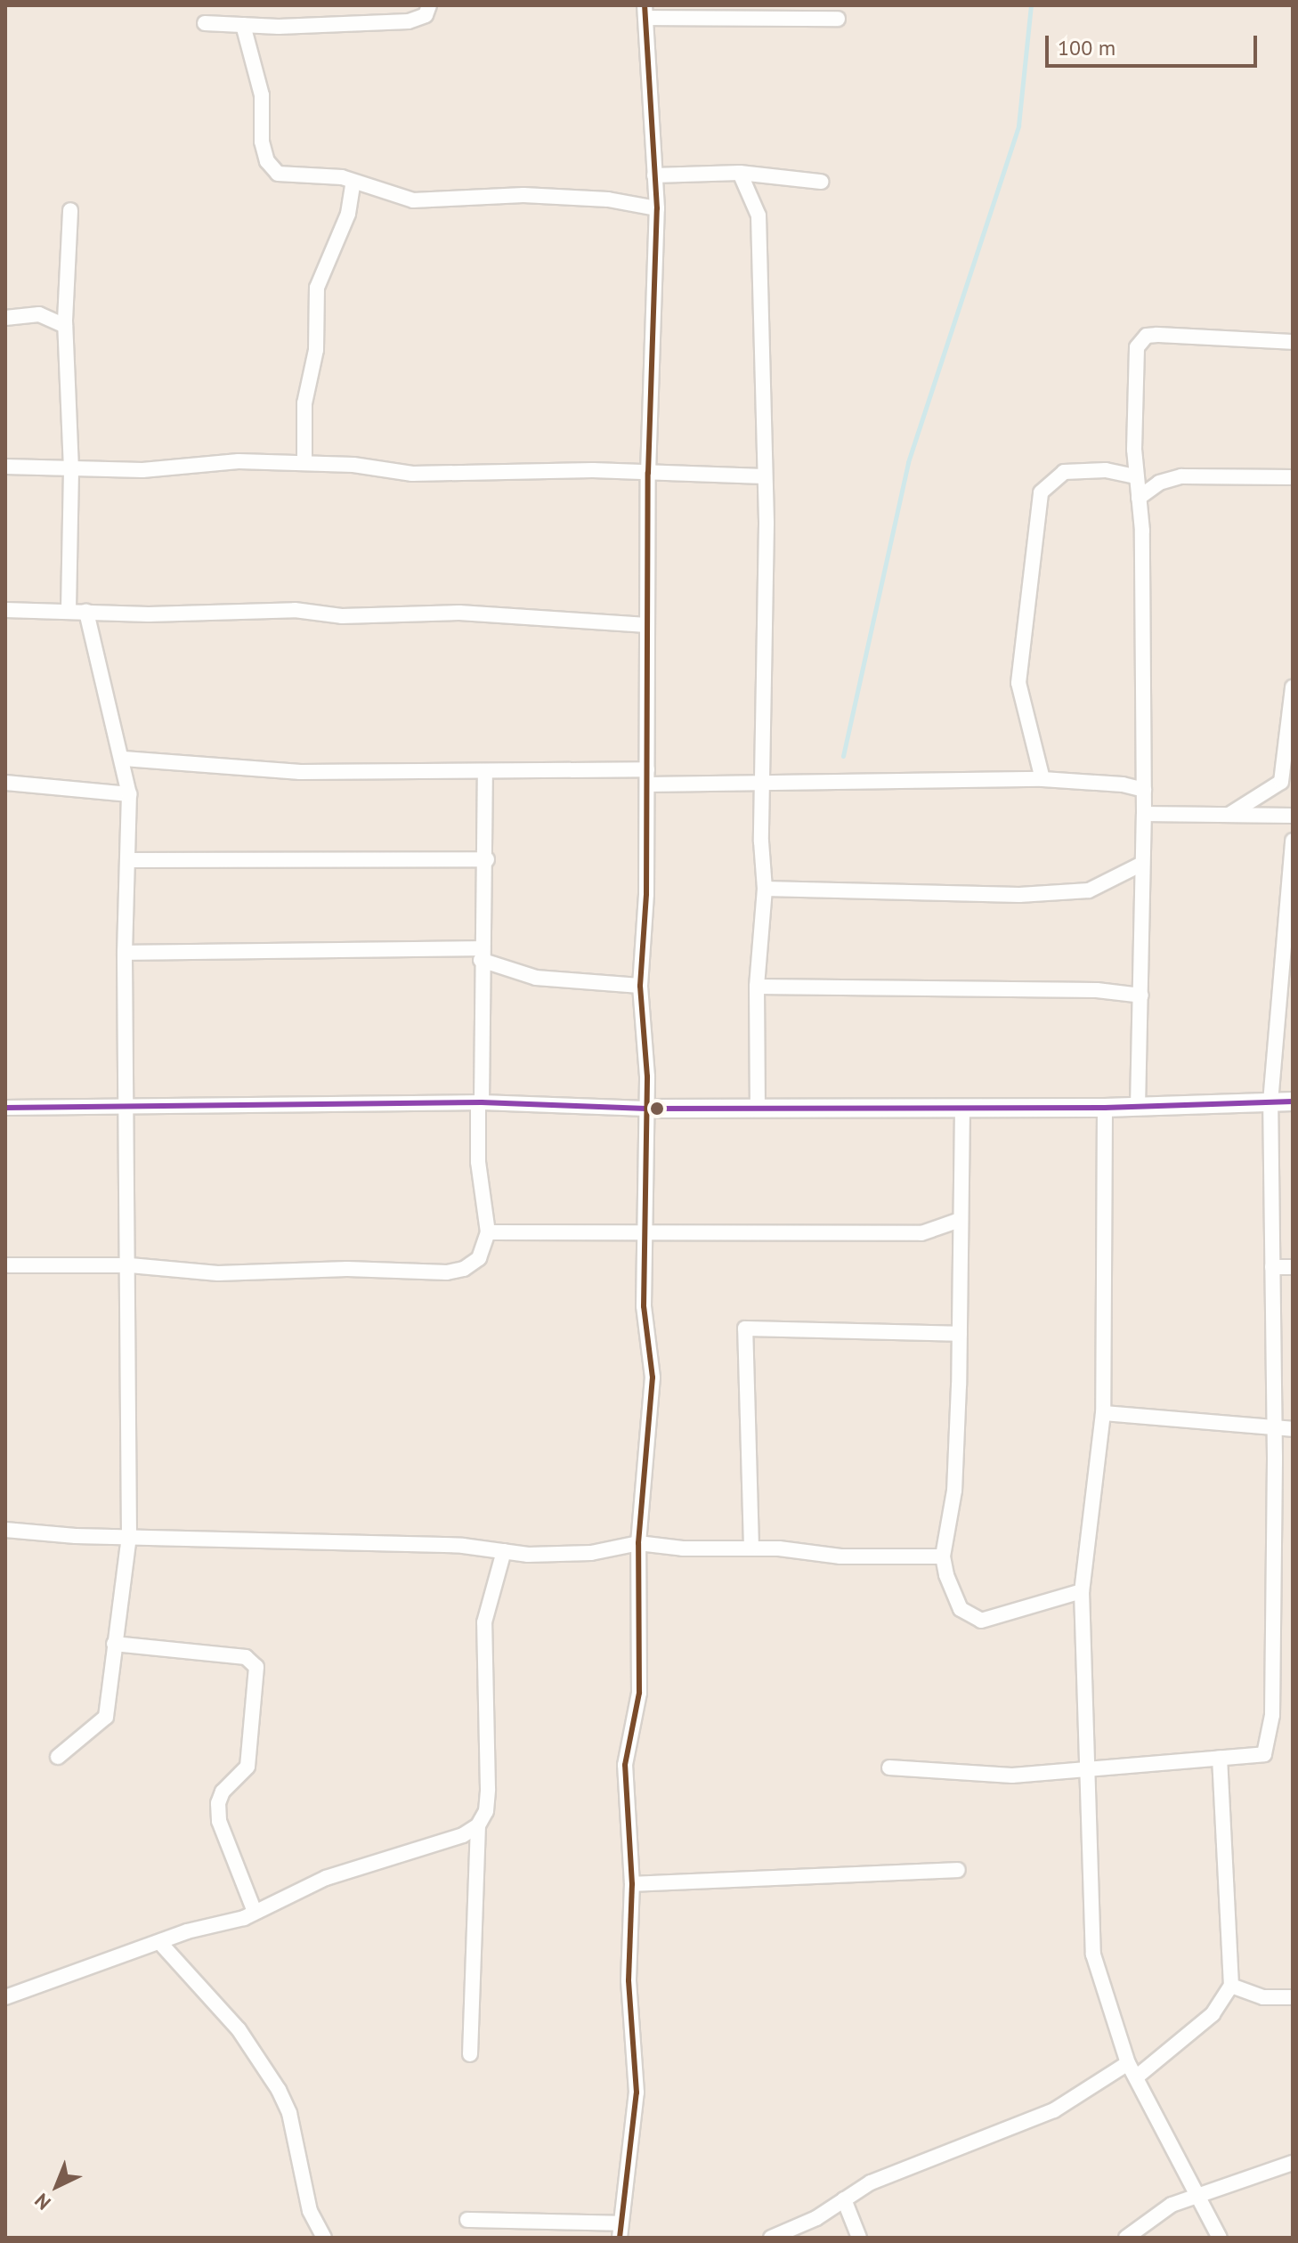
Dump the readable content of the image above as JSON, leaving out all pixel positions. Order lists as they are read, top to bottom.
{
  "scale_bar": "100 m",
  "north": "bottom left"
}
